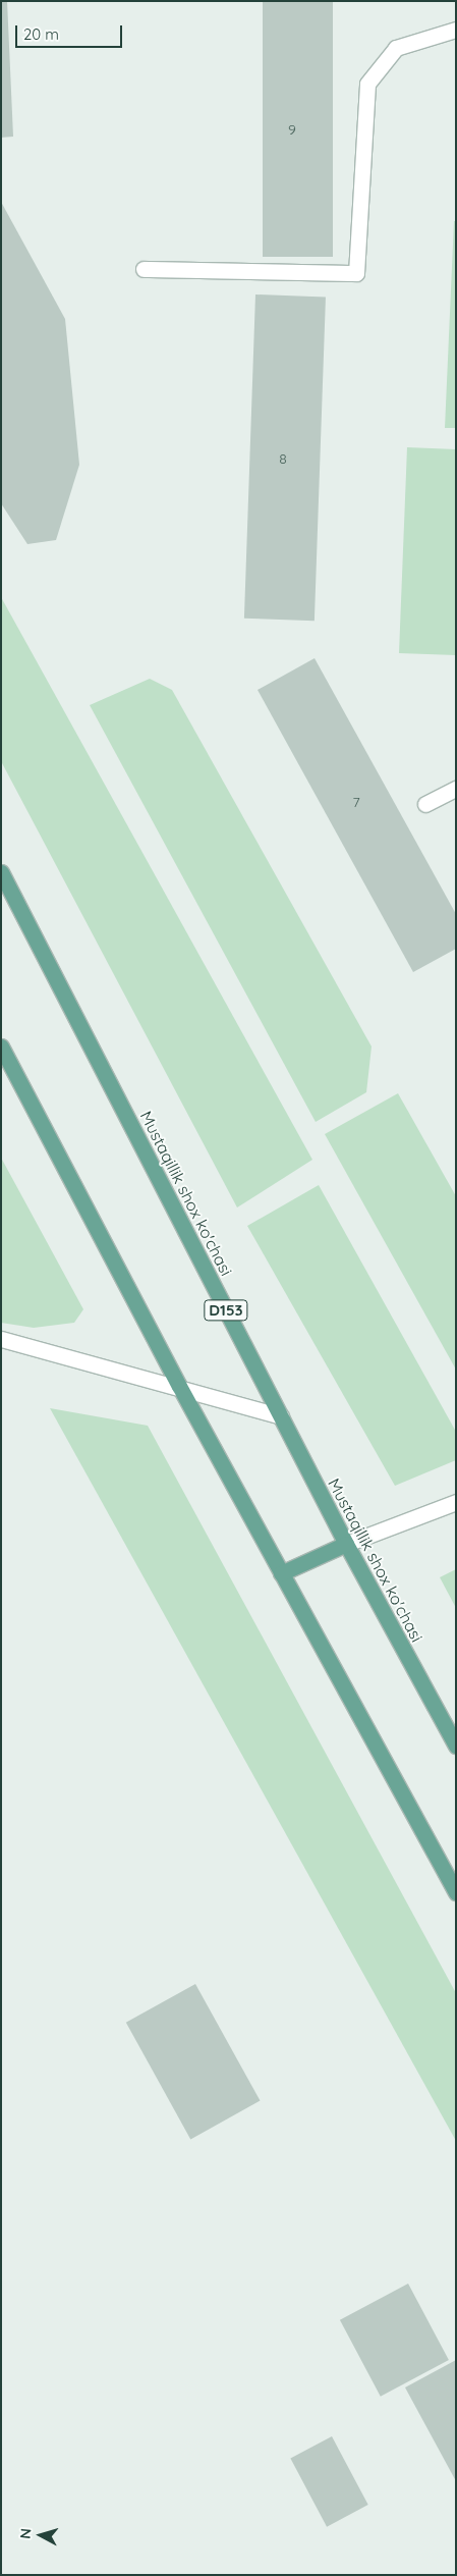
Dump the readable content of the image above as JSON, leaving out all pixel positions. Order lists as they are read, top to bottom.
{
  "streets": {
    "main road": ["Mustaqillik shox ko'chasi", "D153"]
  },
  "house_numbers": ["9", "8", "7"],
  "scale_bar": "20 m",
  "north": "left"
}
